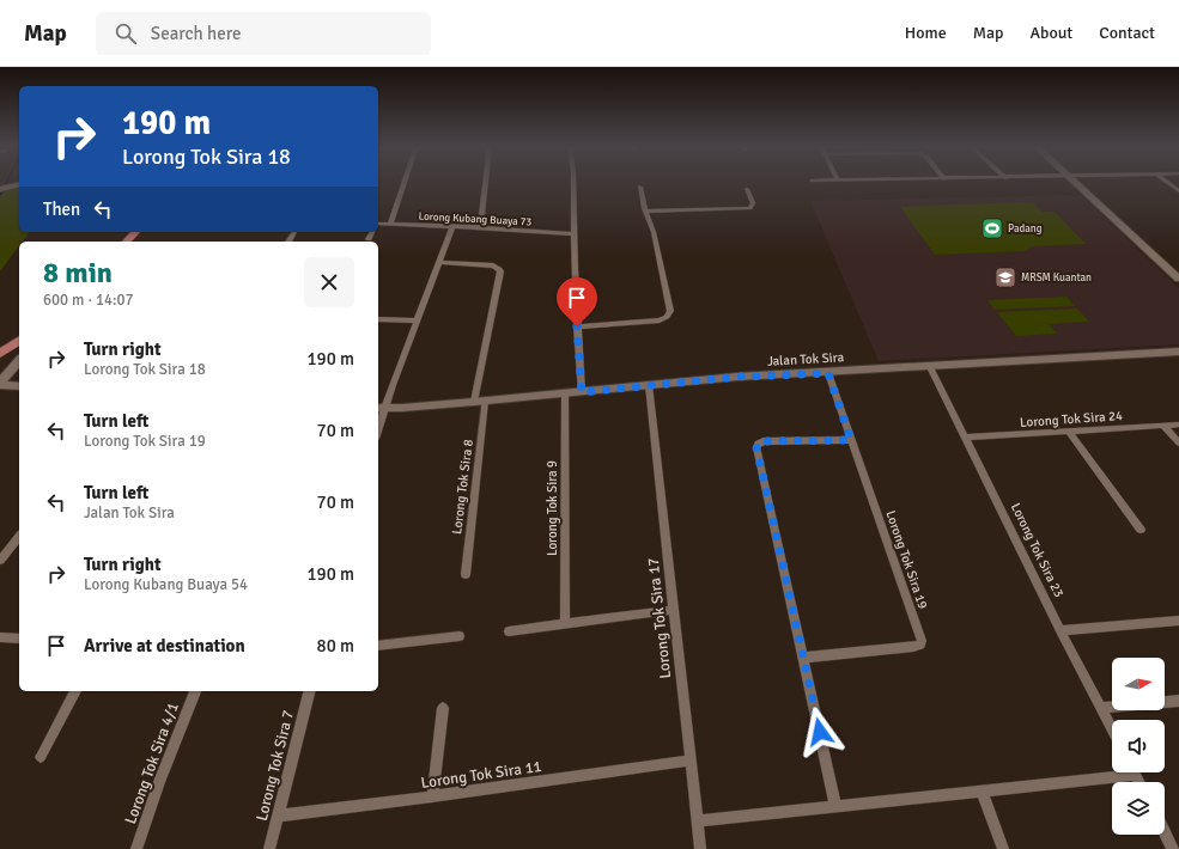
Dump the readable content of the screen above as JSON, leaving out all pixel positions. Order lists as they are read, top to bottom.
{
  "streets": {
    "street": [
      "Lorong Kubang Buaya 73",
      "Jalan Tok Sira",
      "Lorong Tok Sira 24",
      "Lorong Tok Sira 8",
      "Lorong Tok Sira 9",
      "Lorong Tok Sira 23",
      "Lorong Tok Sira 19",
      "Lorong Tok Sira 17",
      "Lorong Tok Sira 4/1",
      "Lorong Tok Sira 7",
      "Lorong Tok Sira 11"
    ]
  },
  "crossings": [
    ["Jalan Tok Sira", "Lorong Tok Sira 8"],
    ["Jalan Tok Sira", "Lorong Tok Sira 9"],
    ["Jalan Tok Sira", "Lorong Tok Sira 23"],
    ["Jalan Tok Sira", "Lorong Tok Sira 19"],
    ["Jalan Tok Sira", "Lorong Tok Sira 17"],
    ["Lorong Tok Sira 24", "Lorong Tok Sira 23"],
    ["Lorong Tok Sira 17", "Lorong Tok Sira 11"],
    ["Lorong Tok Sira 7", "Lorong Tok Sira 11"]
  ],
  "places": {
    "sports": ["Padang"],
    "school or university": ["MRSM Kuantan"]
  },
  "north": "right",
  "page": {
    "header": "Map",
    "search": "Search here",
    "nav": [
      "Home",
      "Map",
      "About",
      "Contact"
    ],
    "turn": ["190 m", "Lorong Tok Sira 18"],
    "then": "Then",
    "heading": ["8 min", "600 m · 14:07"],
    "list": [
      {
        "name": "Turn right",
        "note": "Lorong Tok Sira 18",
        "value": "190 m"
      },
      {
        "name": "Turn left",
        "note": "Lorong Tok Sira 19",
        "value": "70 m"
      },
      {
        "name": "Turn left",
        "note": "Jalan Tok Sira",
        "value": "70 m"
      },
      {
        "name": "Turn right",
        "note": "Lorong Kubang Buaya 54",
        "value": "190 m"
      },
      {
        "name": "Arrive at destination",
        "value": "80 m"
      }
    ]
  }
}
